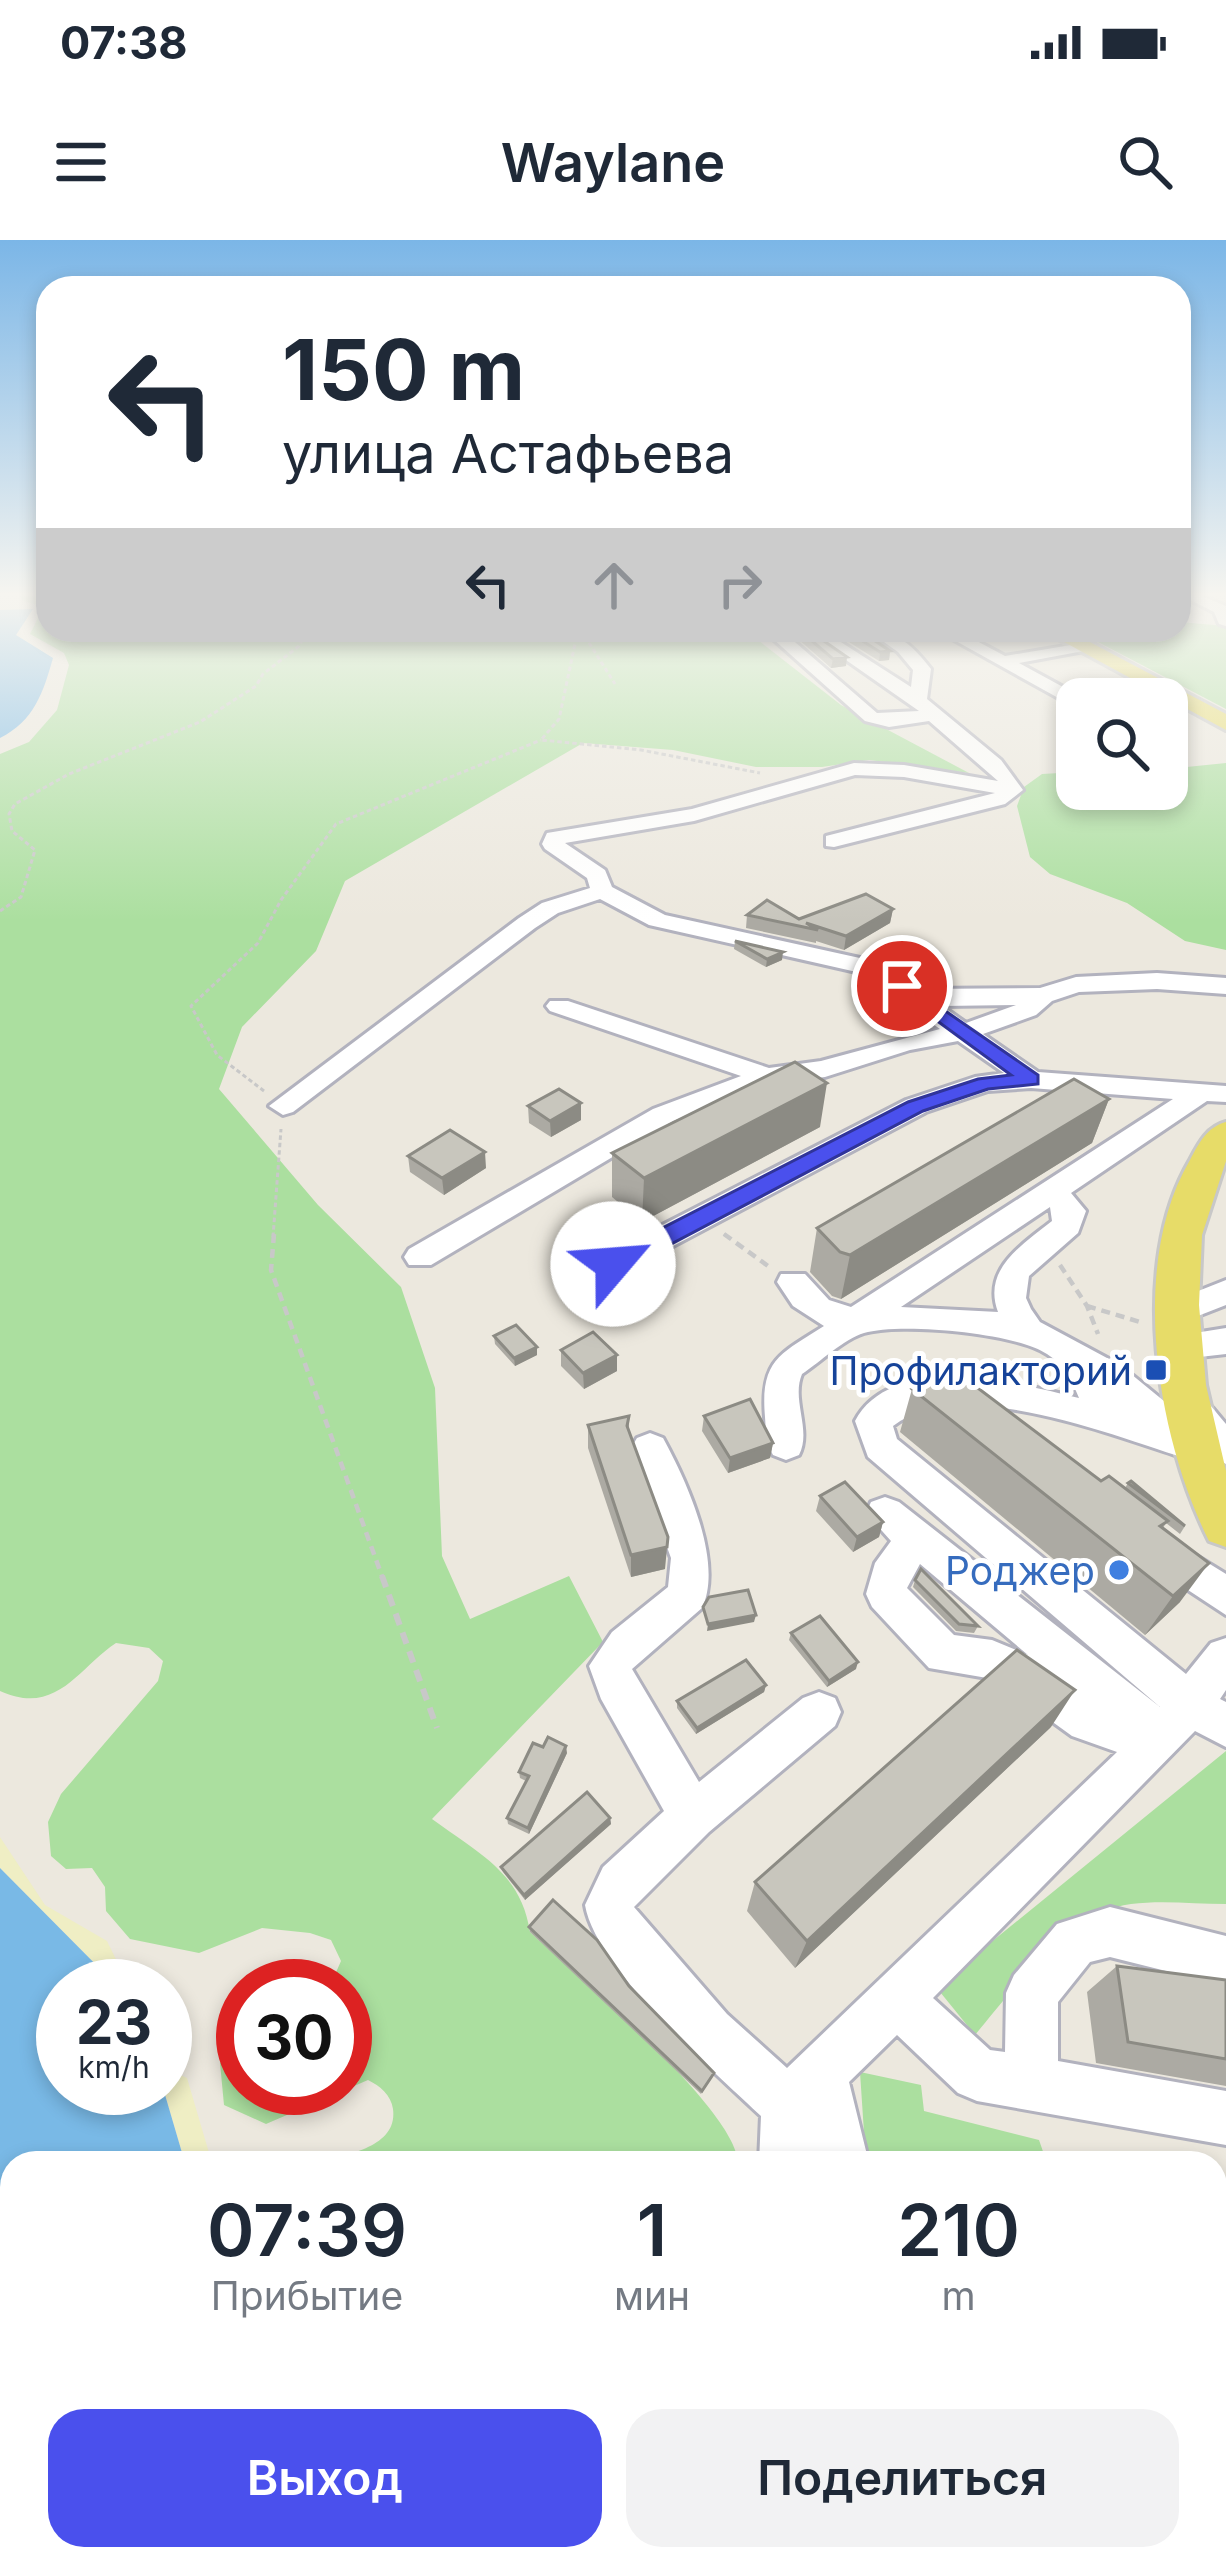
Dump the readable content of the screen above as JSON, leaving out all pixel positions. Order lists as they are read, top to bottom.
{
  "places": {
    "transit": ["Профилакторий"],
    "other": ["Роджер"]
  },
  "page": {
    "status": "07:38",
    "header": "Waylane",
    "turn": ["150 m", "улица Астафьева"],
    "speed": "23 km/h",
    "limit": "30",
    "eta": [
      "07:39",
      "Прибытие",
      "1",
      "мин",
      "210",
      "m"
    ],
    "buttons": ["Выход", "Поделиться"]
  }
}
